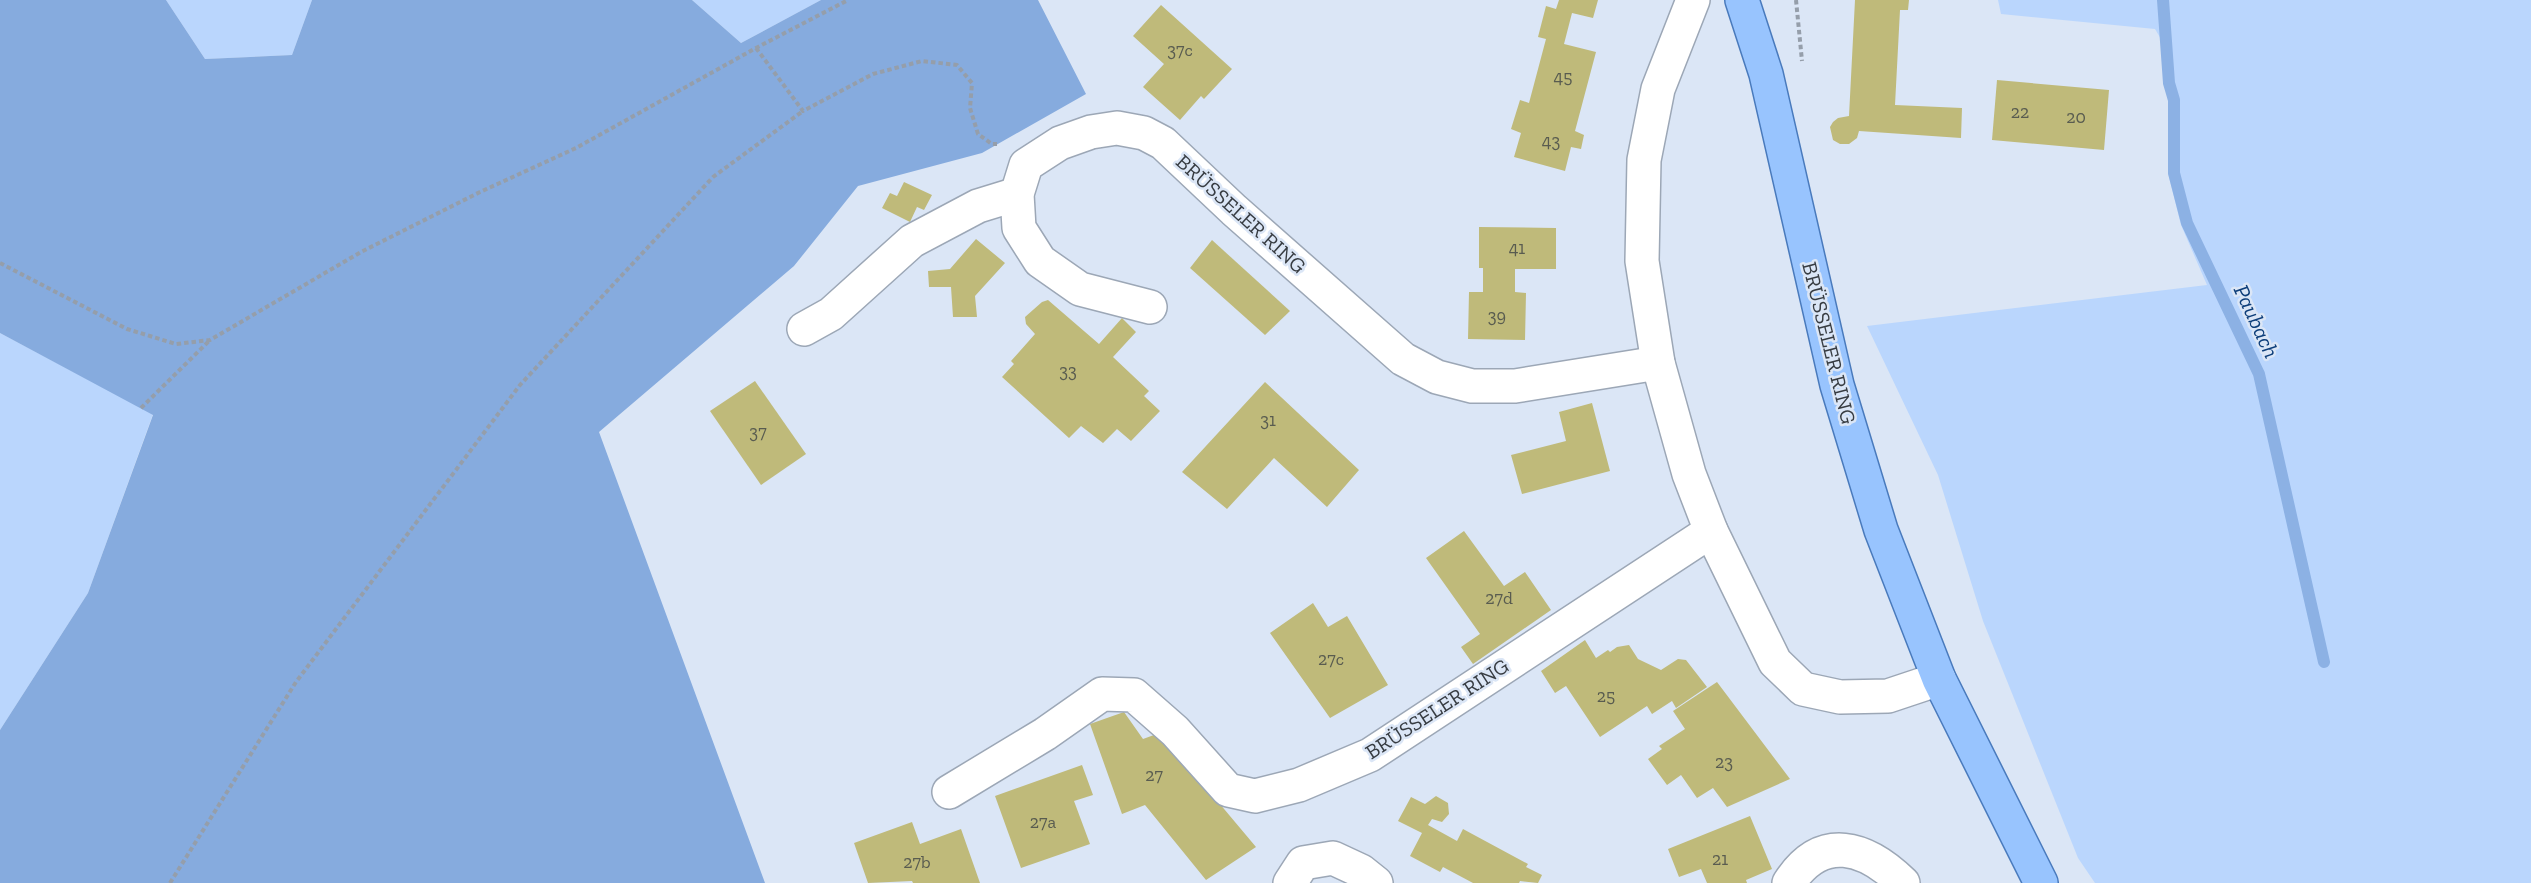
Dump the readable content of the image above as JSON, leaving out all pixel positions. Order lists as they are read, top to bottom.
{
  "streets": {
    "main road": ["BRÜSSELER RING"]
  },
  "water": ["Paubach"],
  "house_numbers": [
    "37c",
    "45",
    "22",
    "20",
    "43",
    "41",
    "39",
    "33",
    "31",
    "37",
    "27d",
    "27c",
    "25",
    "23",
    "27",
    "27a",
    "21",
    "27b"
  ]
}
